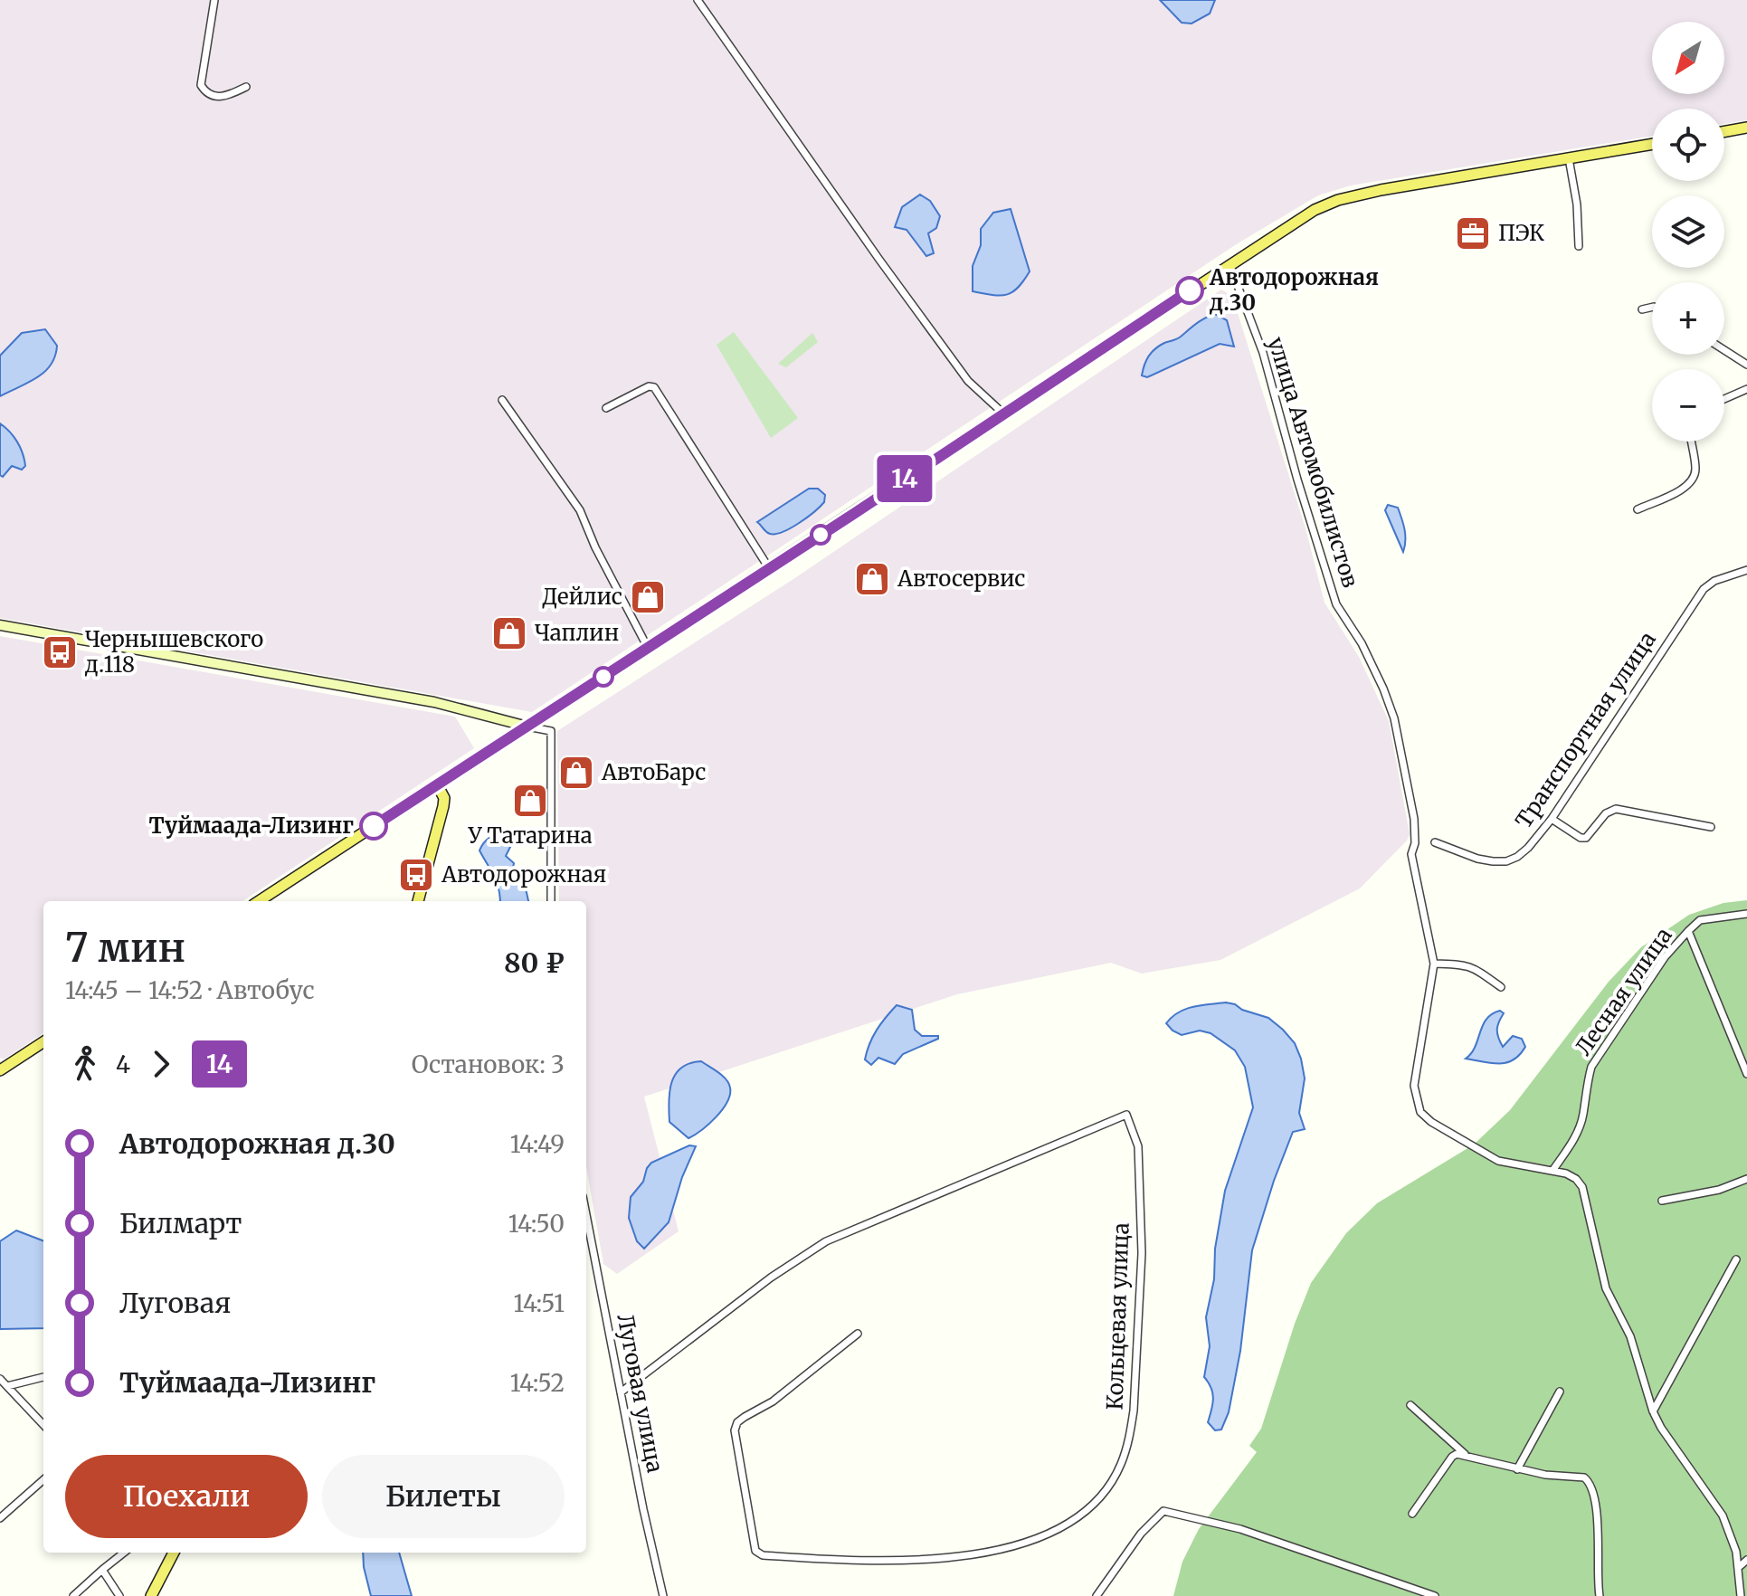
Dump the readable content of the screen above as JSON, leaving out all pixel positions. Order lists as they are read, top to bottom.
{
  "streets": {
    "street": [
      "улица Автомобилистов",
      "Транспортная улица",
      "Лесная улица",
      "Кольцевая улица",
      "Луговая улица"
    ]
  },
  "crossings": [
    ["улица Автомобилистов", "Лесная улица"],
    ["Кольцевая улица", "Луговая улица"]
  ],
  "places": {
    "office": ["ПЭК"],
    "other": ["Автодорожная д.30", "Туймаада-Лизинг"],
    "shop": [
      "Автосервис",
      "Дейлис",
      "Чаплин",
      "АвтоБарс",
      "У Татарина"
    ],
    "bus stop": ["Чернышевского д.118", "Автодорожная"]
  },
  "lines": ["bus line 14"],
  "north": "bottom left",
  "page": {
    "on_map": "14",
    "map_buttons": ["+", "−"],
    "heading": ["7 мин", "14:45 – 14:52 · Автобус", "80 ₽"],
    "legs": ["4", "14", "Остановок: 3"],
    "list": [
      {
        "name": "Автодорожная д.30",
        "value": "14:49"
      },
      {
        "name": "Билмарт",
        "value": "14:50"
      },
      {
        "name": "Луговая",
        "value": "14:51"
      },
      {
        "name": "Туймаада-Лизинг",
        "value": "14:52"
      }
    ],
    "buttons": ["Поехали", "Билеты"]
  }
}
